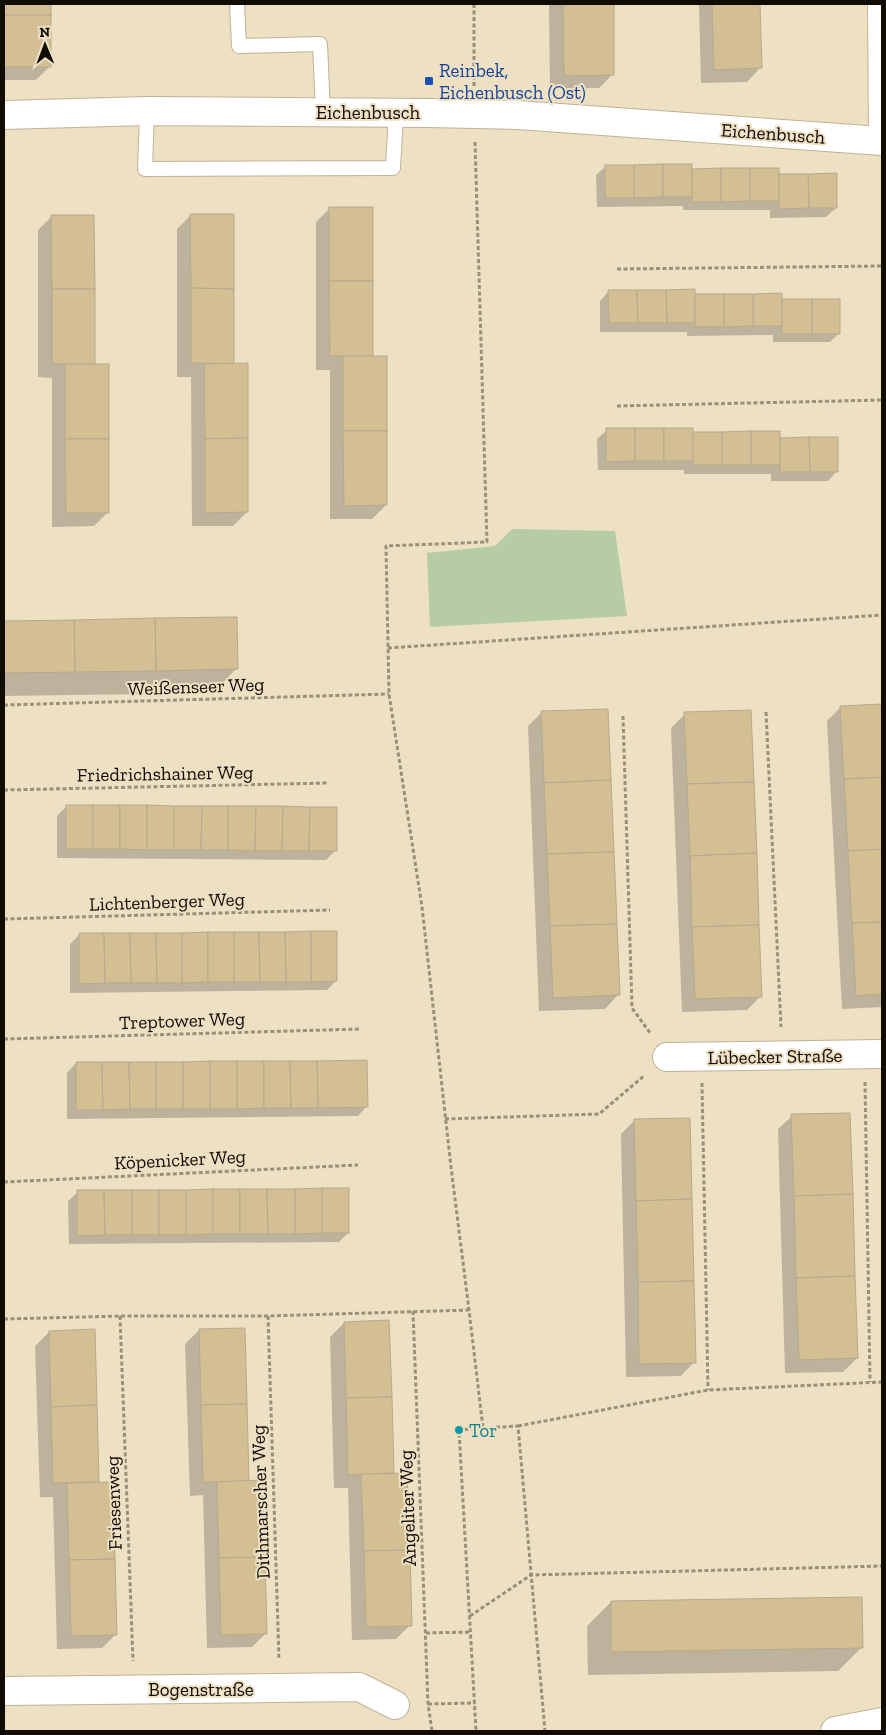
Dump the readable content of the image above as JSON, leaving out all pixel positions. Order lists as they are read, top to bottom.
{
  "streets": {
    "street": ["Eichenbusch", "Lübecker Straße", "Bogenstraße"],
    "path": [
      "Weißenseer Weg",
      "Friedrichshainer Weg",
      "Lichtenberger Weg",
      "Treptower Weg",
      "Köpenicker Weg",
      "Dithmarscher Weg",
      "Friesenweg",
      "Angeliter Weg"
    ]
  },
  "crossings": [
    ["Dithmarscher Weg", "Bogenstraße"],
    ["Friesenweg", "Bogenstraße"]
  ],
  "places": {
    "transit": ["Reinbek, Eichenbusch (Ost)"],
    "other": ["Tor"]
  },
  "north": "top"
}
